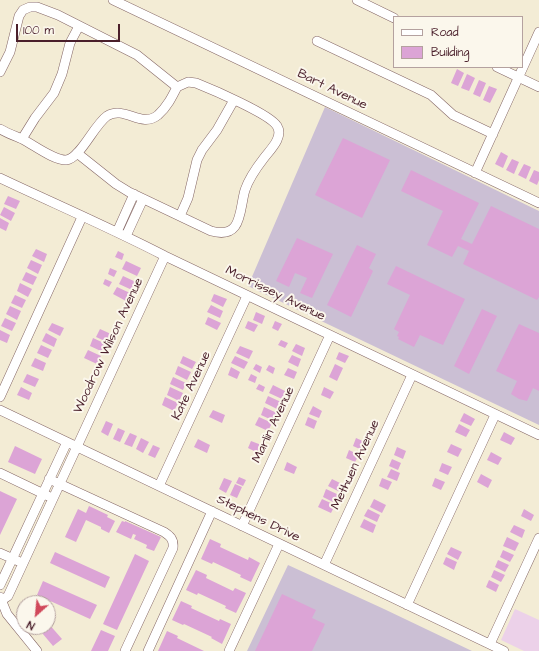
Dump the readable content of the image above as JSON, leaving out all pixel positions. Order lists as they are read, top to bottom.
{
  "streets": {
    "street": [
      "Bart Avenue",
      "Morrissey Avenue",
      "Woodrow Wilson Avenue",
      "Kate Avenue",
      "Marlin Avenue",
      "Methuen Avenue",
      "Stephens Drive"
    ]
  },
  "crossings": [
    ["Morrissey Avenue", "Woodrow Wilson Avenue"],
    ["Morrissey Avenue", "Kate Avenue"],
    ["Morrissey Avenue", "Marlin Avenue"],
    ["Morrissey Avenue", "Methuen Avenue"],
    ["Woodrow Wilson Avenue", "Stephens Drive"],
    ["Kate Avenue", "Stephens Drive"],
    ["Marlin Avenue", "Stephens Drive"],
    ["Methuen Avenue", "Stephens Drive"]
  ],
  "legend": ["Road", "Building"],
  "scale_bar": "100 m",
  "north": "bottom left"
}
